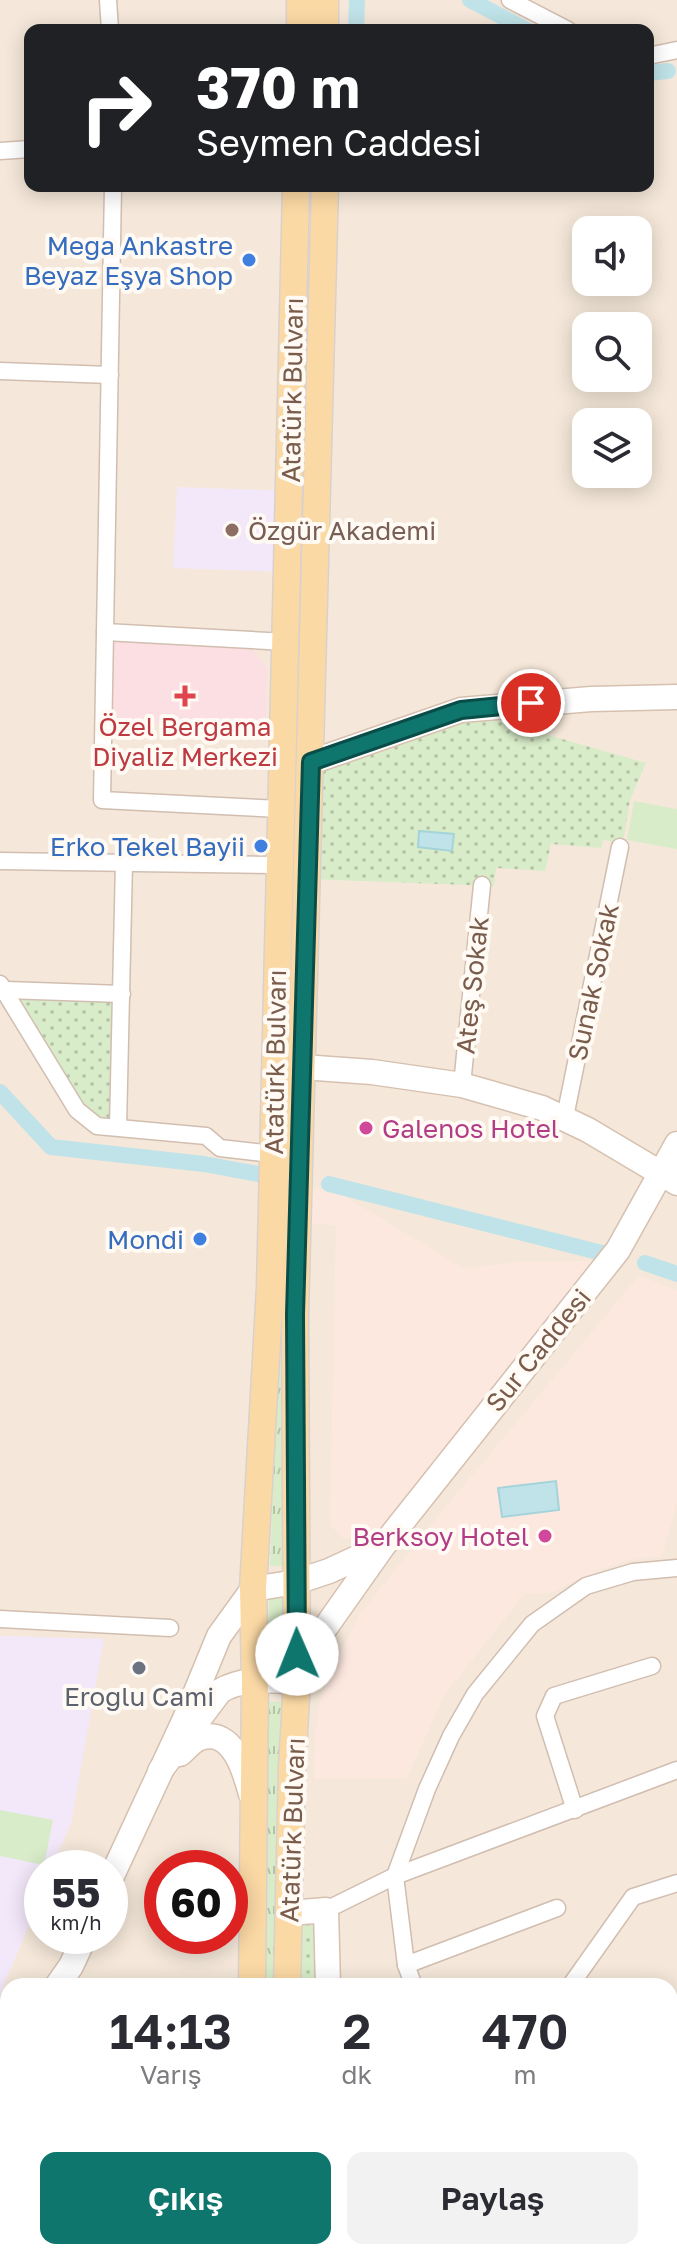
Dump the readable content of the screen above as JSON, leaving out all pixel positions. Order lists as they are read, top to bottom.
{
  "streets": {
    "main road": ["Atatürk Bulvarı", "Sur Caddesi"],
    "street": ["Sunak Sokak", "Ateş Sokak"]
  },
  "crossings": [
    ["Atatürk Bulvarı", "Sur Caddesi"]
  ],
  "places": {
    "other": [
      "Mega Ankastre Beyaz Eşya Shop",
      "Özgür Akademi",
      "Erko Tekel Bayii",
      "Galenos Hotel",
      "Mondi",
      "Berksoy Hotel",
      "Eroğlu Cami"
    ],
    "health": ["Özel Bergama Diyaliz Merkezi"]
  },
  "page": {
    "turn": ["370 m", "Seymen Caddesi"],
    "speed": "55 km/h",
    "limit": "60",
    "eta": [
      "14:13",
      "Varış",
      "2",
      "dk",
      "470",
      "m"
    ],
    "buttons": ["Çıkış", "Paylaş"]
  }
}
